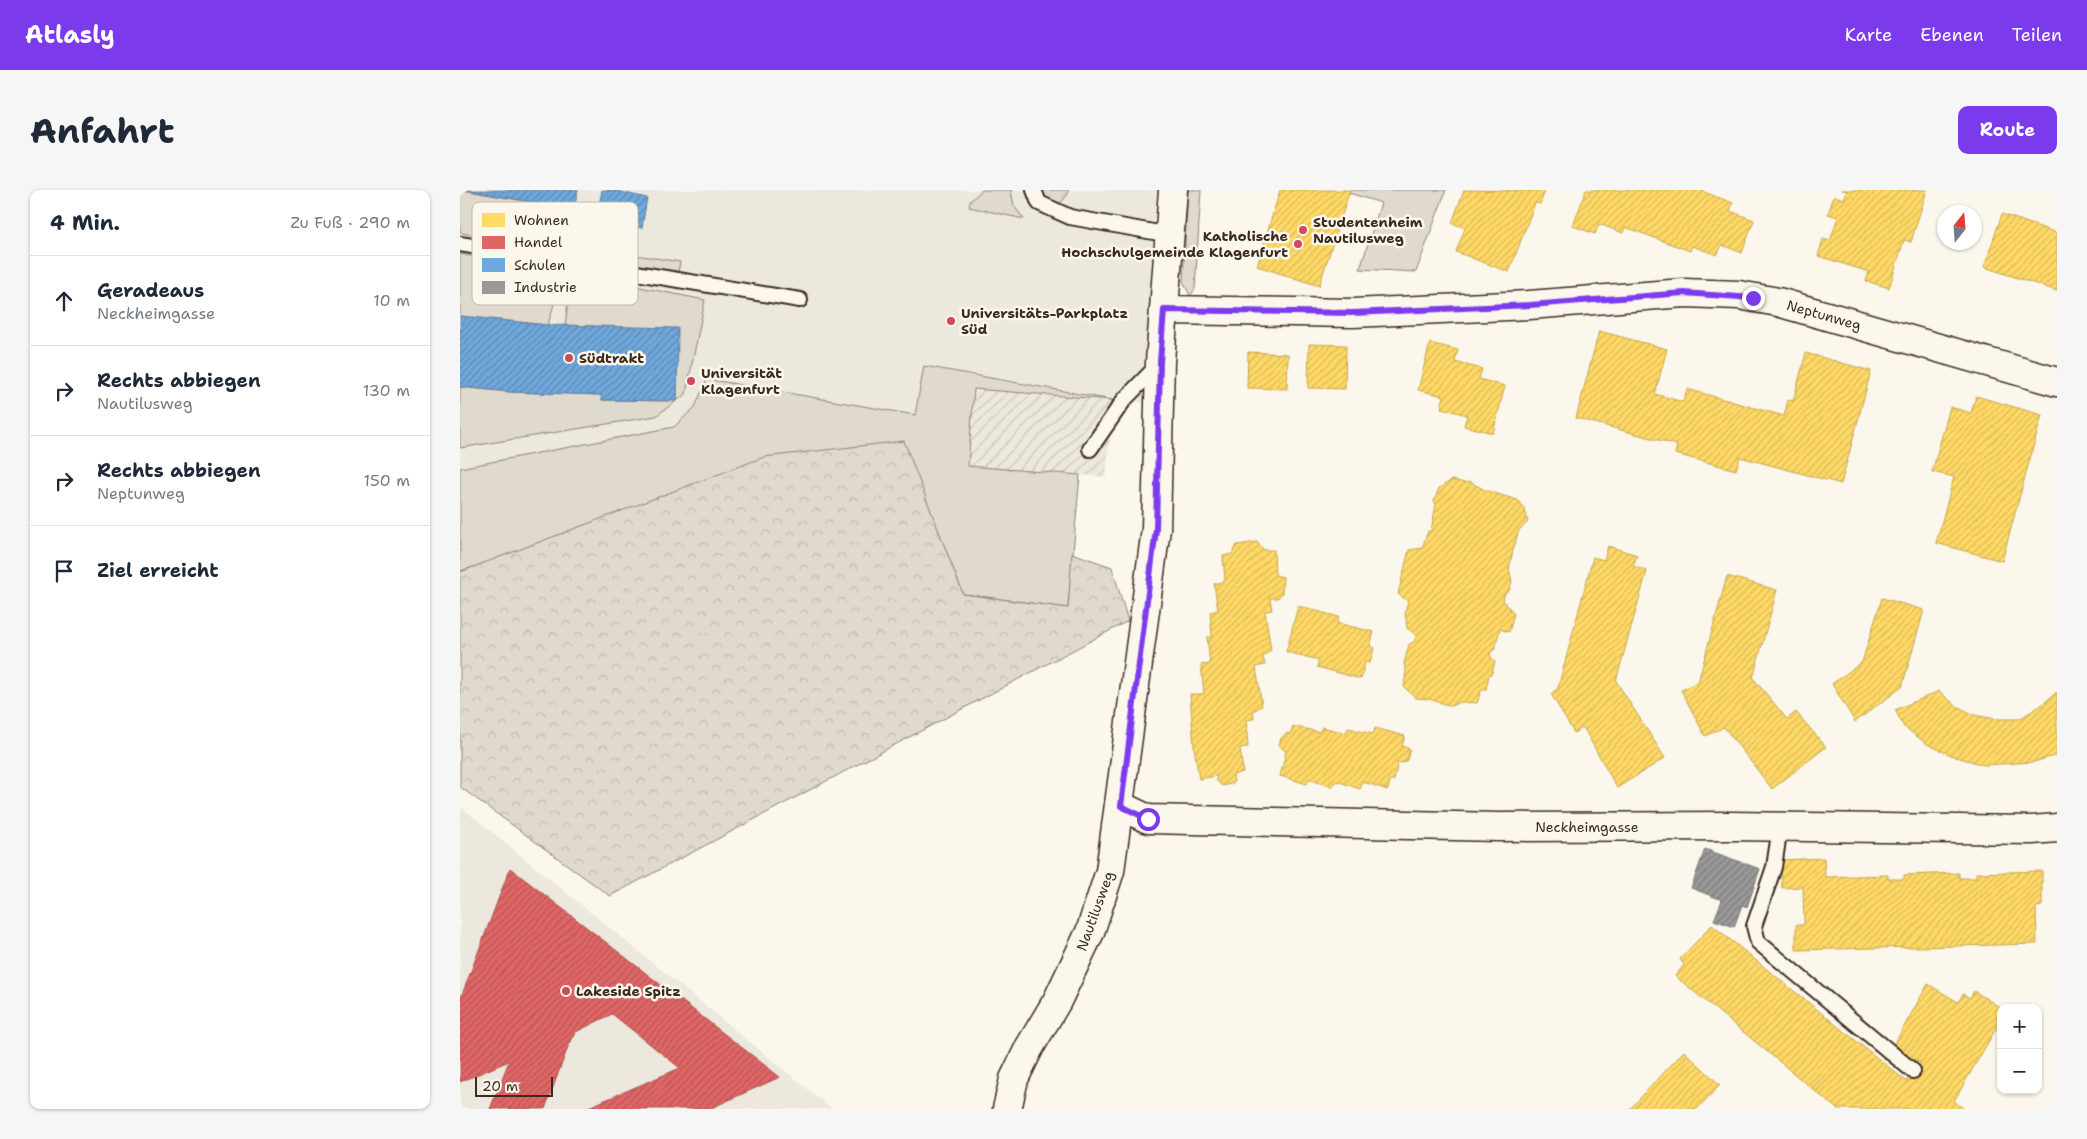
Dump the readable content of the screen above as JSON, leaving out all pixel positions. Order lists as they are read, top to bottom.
{
  "streets": {
    "street": ["Neptunweg", "Neckheimgasse", "Nautilusweg"]
  },
  "crossings": [
    ["Neptunweg", "Nautilusweg"],
    ["Neckheimgasse", "Nautilusweg"]
  ],
  "places": [
    "Studentenheim Nautilusweg",
    "Katholische Hochschulgemeinde Klagenfurt",
    "Universitäts-Parkplatz Süd",
    "Südtrakt",
    "Universität Klagenfurt",
    "Lakeside Spitz"
  ],
  "legend": [
    "Wohnen",
    "Handel",
    "Schulen",
    "Industrie"
  ],
  "scale_bar": "20 m",
  "north": "top",
  "page": {
    "header": "Atlasly",
    "nav": ["Karte", "Ebenen", "Teilen"],
    "buttons": "Route",
    "title": "Anfahrt",
    "heading": ["4 Min.", "Zu Fuß · 290 m"],
    "list": [
      ["Geradeaus", "Neckheimgasse", "10 m"],
      ["Rechts abbiegen", "Nautilusweg", "130 m"],
      ["Rechts abbiegen", "Neptunweg", "150 m"],
      "Ziel erreicht"
    ],
    "map_buttons": ["+", "−"],
    "scale": "20 m"
  }
}
